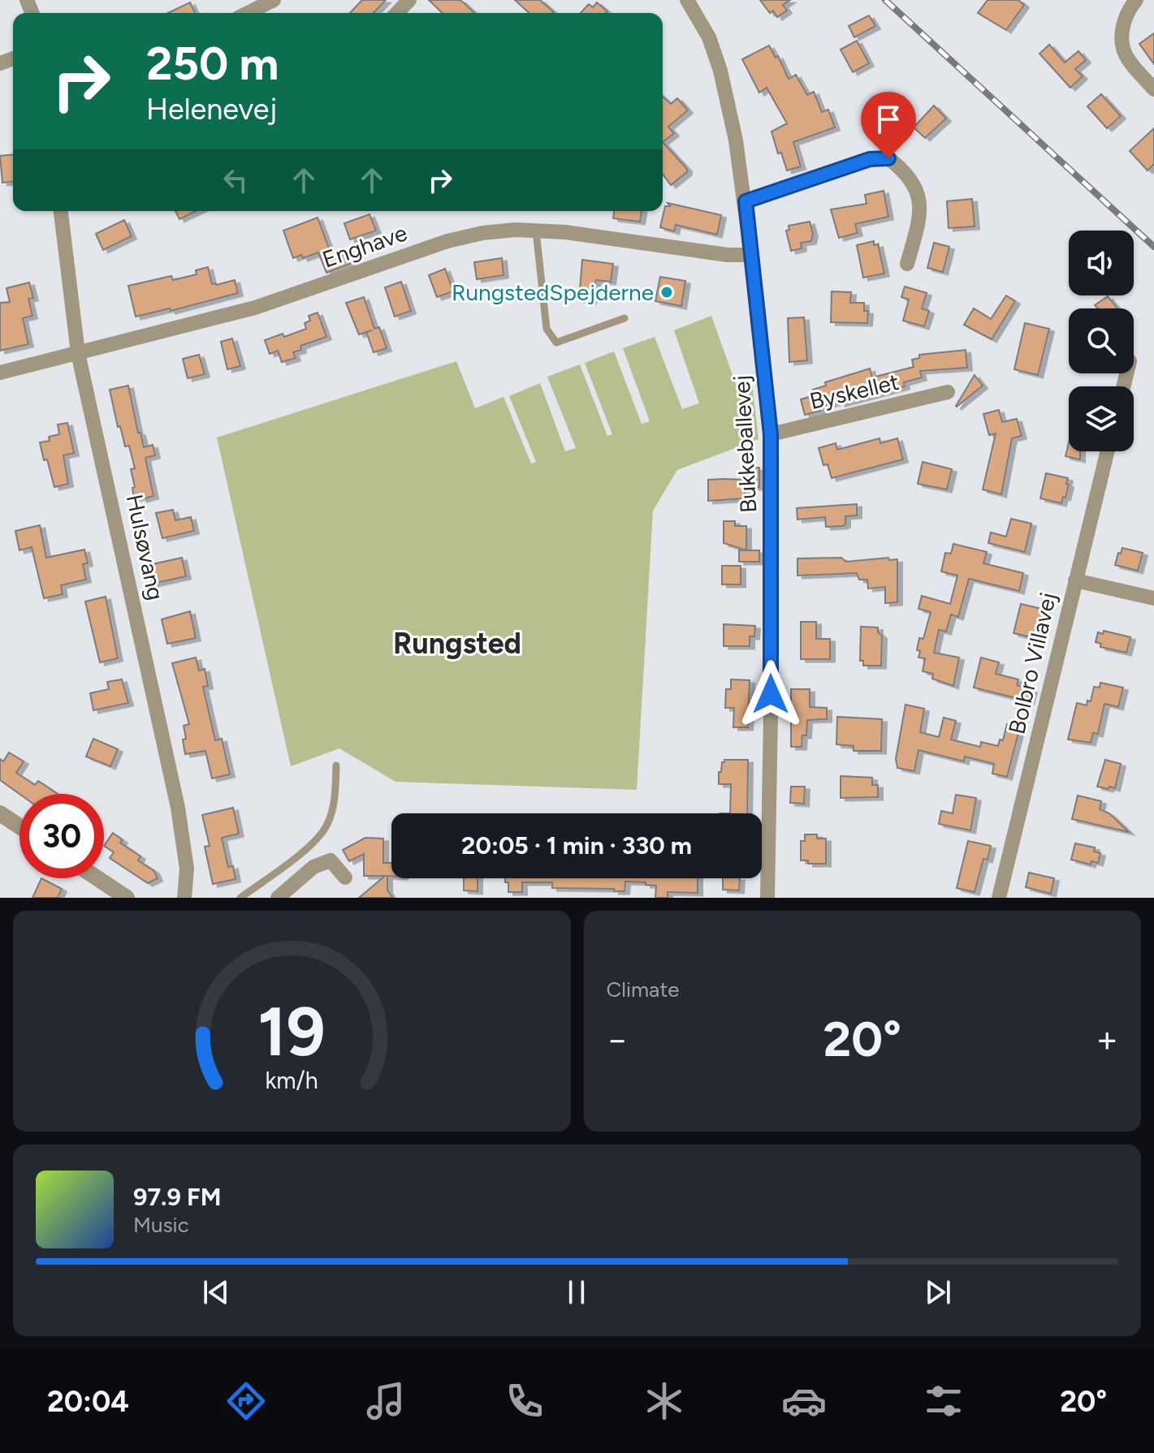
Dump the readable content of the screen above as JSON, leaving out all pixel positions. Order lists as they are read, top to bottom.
{
  "streets": {
    "street": [
      "Enghave",
      "Byskellet",
      "Bukkeballevej",
      "Hulsøvang",
      "Bolbro Villavej"
    ]
  },
  "crossings": [
    ["Enghave", "Bukkeballevej"],
    ["Enghave", "Hulsøvang"],
    ["Byskellet", "Bukkeballevej"]
  ],
  "districts": ["Rungsted"],
  "places": ["RungstedSpejderne"],
  "page": {
    "turn": ["250 m", "Helenevej"],
    "limit": "30",
    "trip": "20:05 · 1 min · 330 m",
    "tile": "Climate",
    "heat": ["−", "20°", "+"],
    "song": ["97.9 FM", "Music"],
    "tabs": ["20:04", "20°"],
    "gauge": ["19", "km/h"]
  }
}
